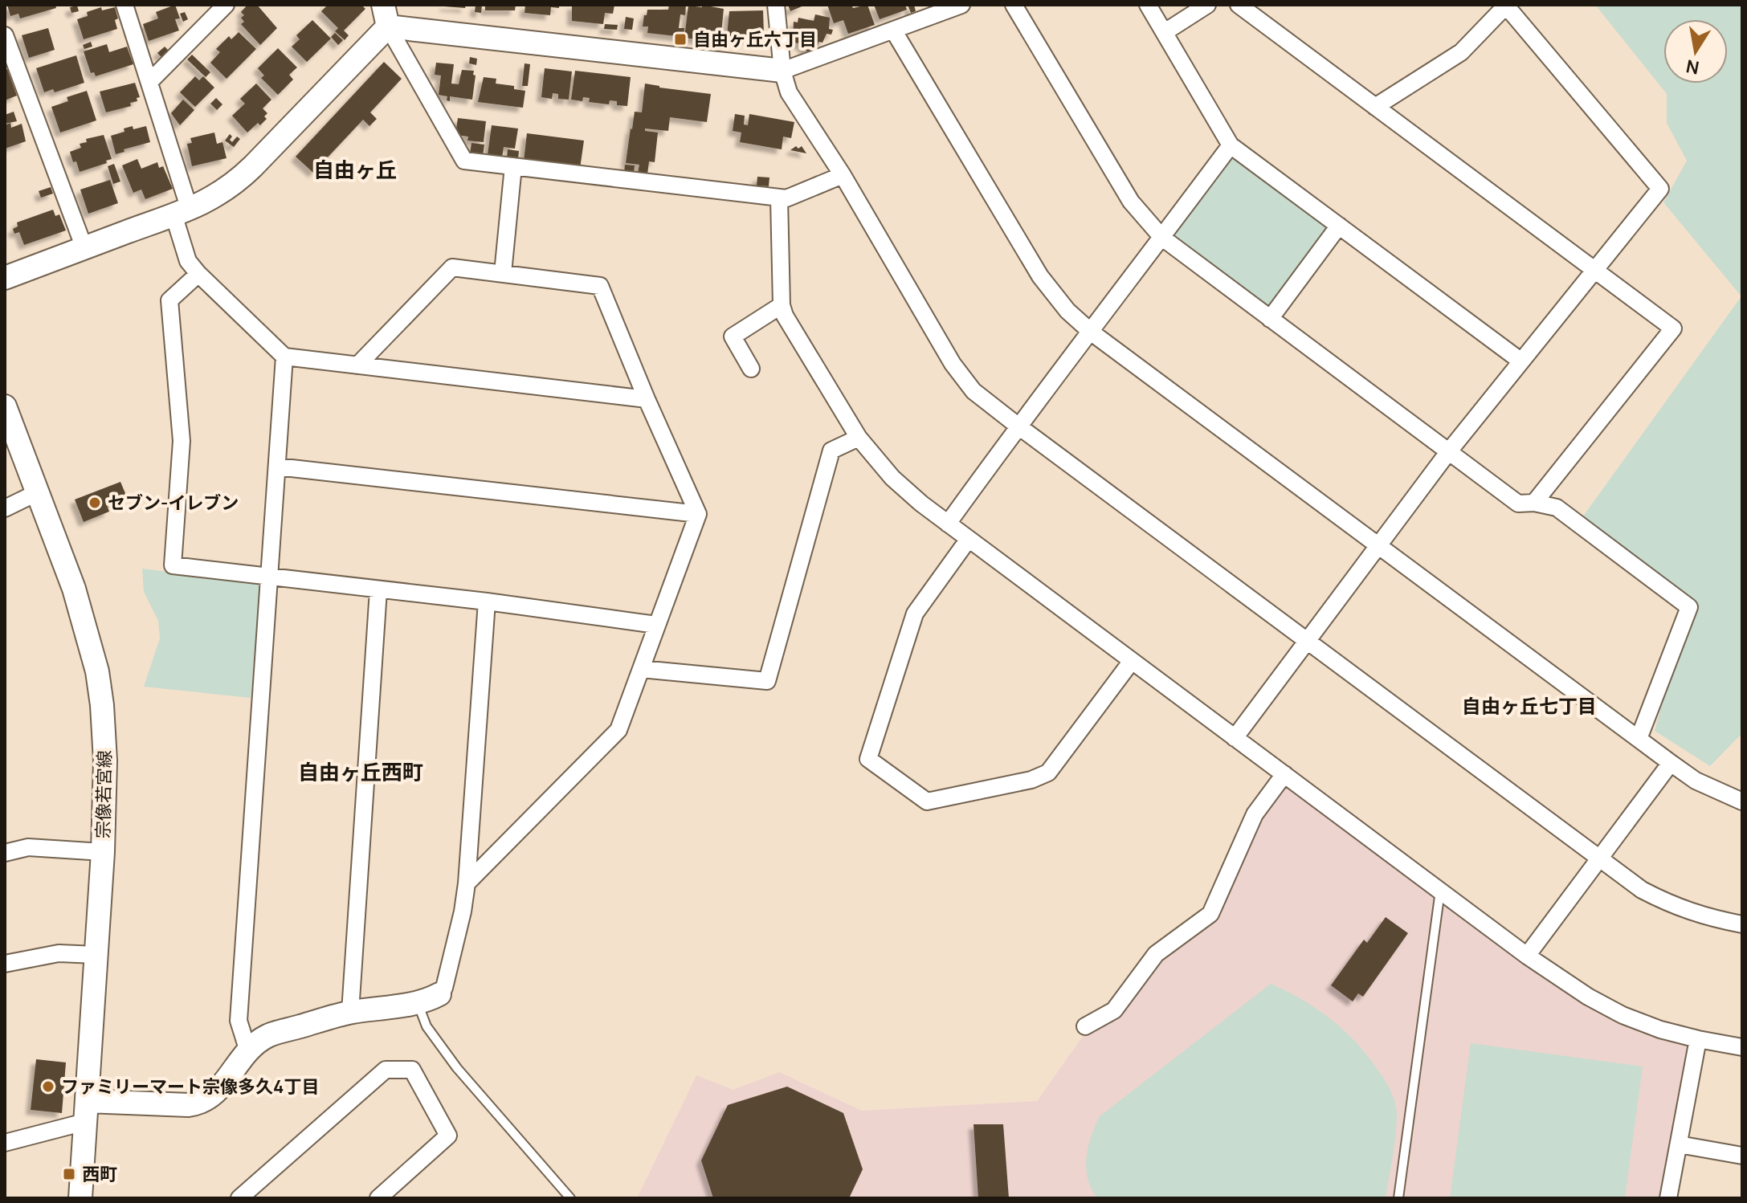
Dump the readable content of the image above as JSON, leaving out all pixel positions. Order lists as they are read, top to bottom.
{
  "streets": {
    "street": ["宗像若宮線"]
  },
  "districts": ["自由ヶ丘", "自由ヶ丘七丁目", "自由ヶ丘西町"],
  "places": {
    "transit": ["自由ヶ丘六丁目", "西町"],
    "other": ["セブン-イレブン", "ファミリーマート宗像多久4丁目"]
  },
  "north": "bottom"
}
